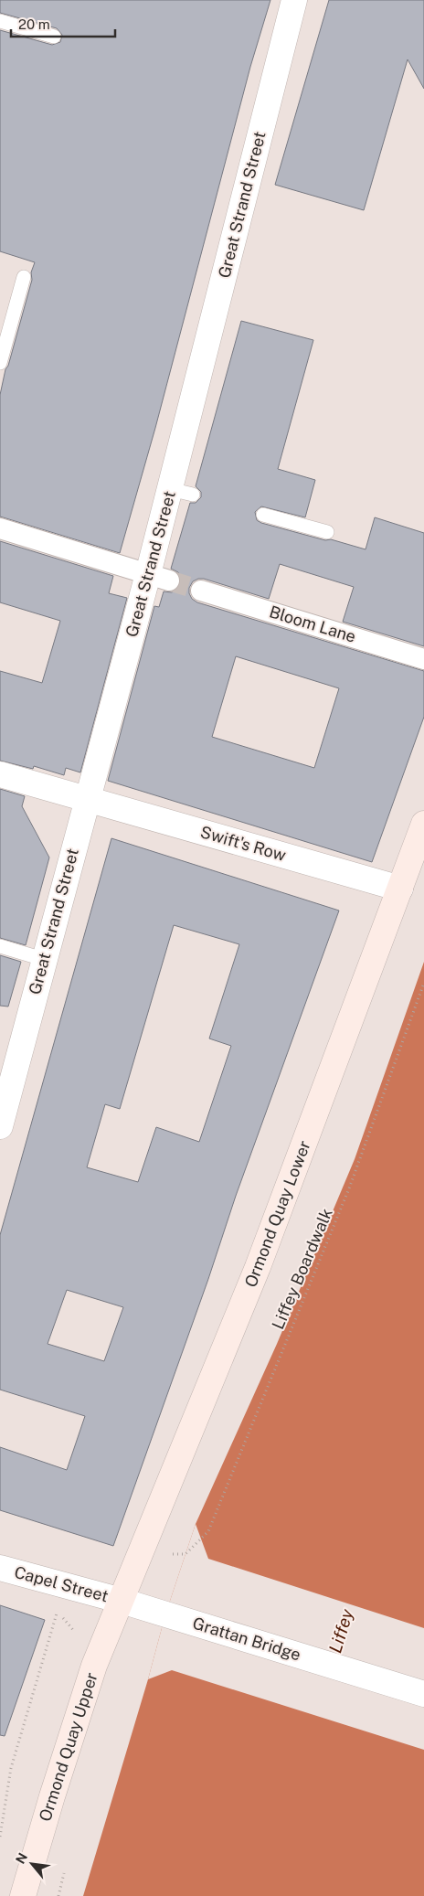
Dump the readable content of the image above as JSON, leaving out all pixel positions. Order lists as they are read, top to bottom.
{
  "streets": {
    "main road": ["Ormond Quay Lower", "Ormond Quay Upper"],
    "street": [
      "Great Strand Street",
      "Bloom Lane",
      "Swift's Row",
      "Capel Street",
      "Grattan Bridge"
    ],
    "path": ["Liffey Boardwalk"]
  },
  "crossings": [
    ["Great Strand Street", "Swift's Row"],
    ["Swift's Row", "Ormond Quay Lower"],
    ["Ormond Quay Lower", "Capel Street"],
    ["Ormond Quay Lower", "Grattan Bridge"],
    ["Ormond Quay Lower", "Ormond Quay Upper"],
    ["Capel Street", "Grattan Bridge"],
    ["Capel Street", "Ormond Quay Upper"],
    ["Grattan Bridge", "Ormond Quay Upper"]
  ],
  "water": ["Liffey"],
  "scale_bar": "20 m",
  "north": "top left"
}
